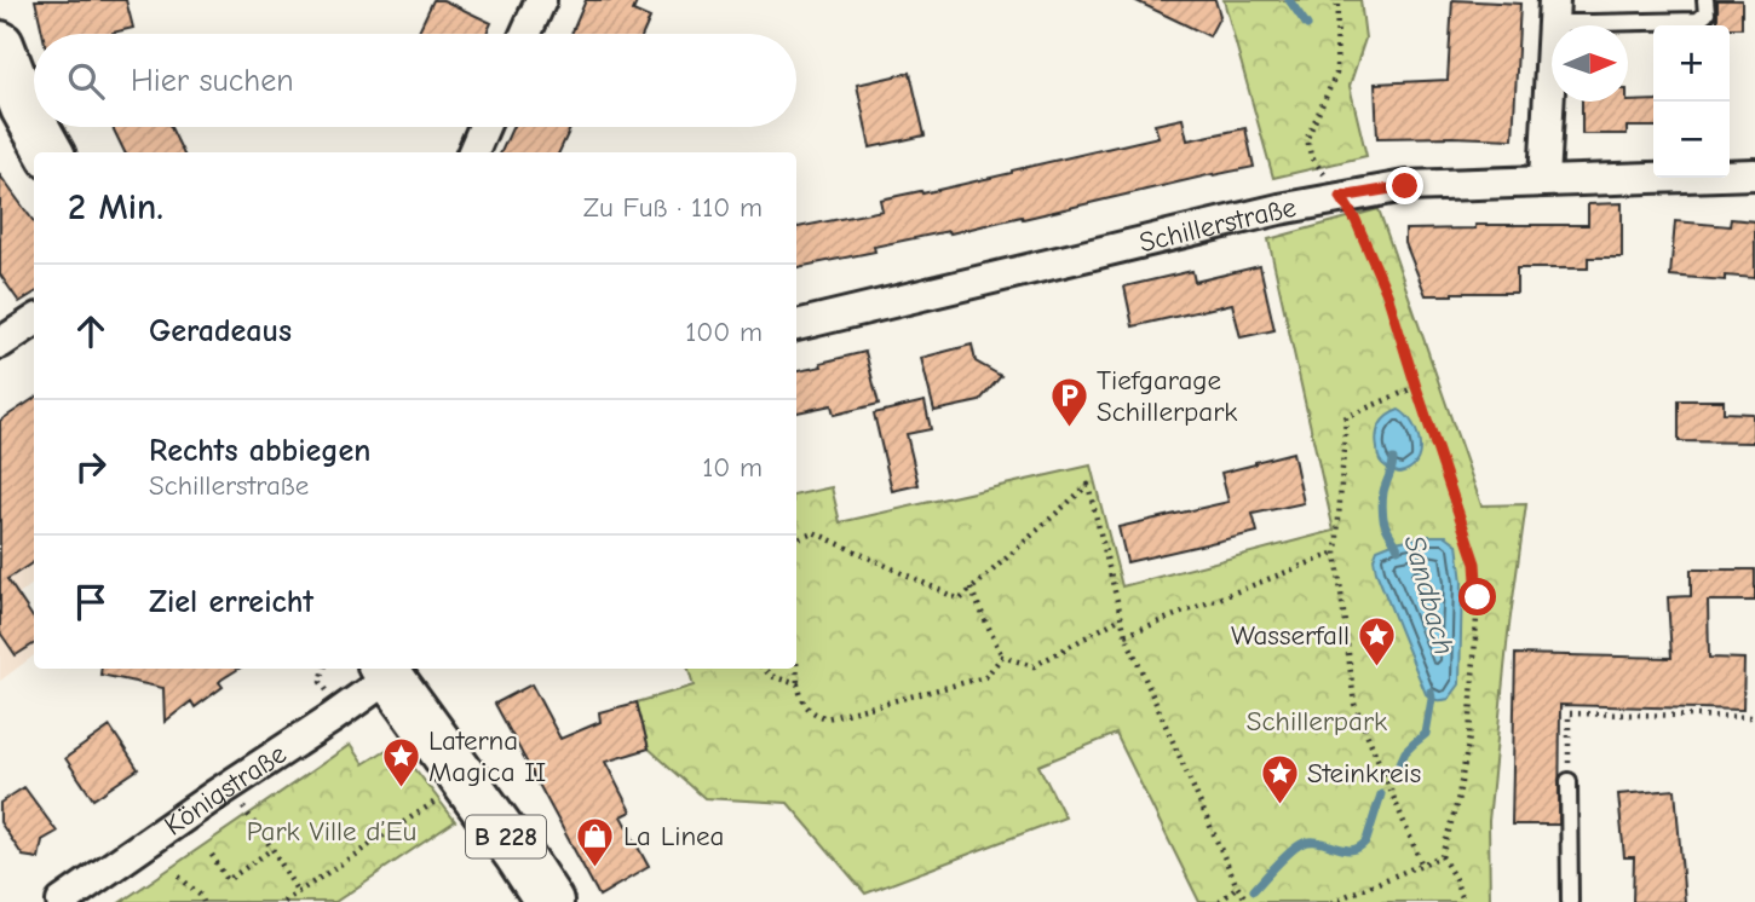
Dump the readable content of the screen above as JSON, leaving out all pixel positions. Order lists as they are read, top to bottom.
{
  "streets": {
    "main road": ["B 228"],
    "street": ["Schillerstraße", "Königstraße"]
  },
  "crossings": [
    ["Königstraße", "B 228"]
  ],
  "water": ["Sandbach"],
  "parks": ["Schillerpark", "Park Ville d’Eu"],
  "places": {
    "parking": ["Tiefgarage Schillerpark"],
    "place": ["Wasserfall", "Laterna Magica II", "Steinkreis"],
    "shop": ["La Linea"]
  },
  "north": "right",
  "page": {
    "map_buttons": ["+", "−"],
    "search": "Hier suchen",
    "heading": ["2 Min.", "Zu Fuß · 110 m"],
    "list": [
      ["Geradeaus", "100 m"],
      ["Rechts abbiegen", "Schillerstraße", "10 m"],
      "Ziel erreicht"
    ]
  }
}
